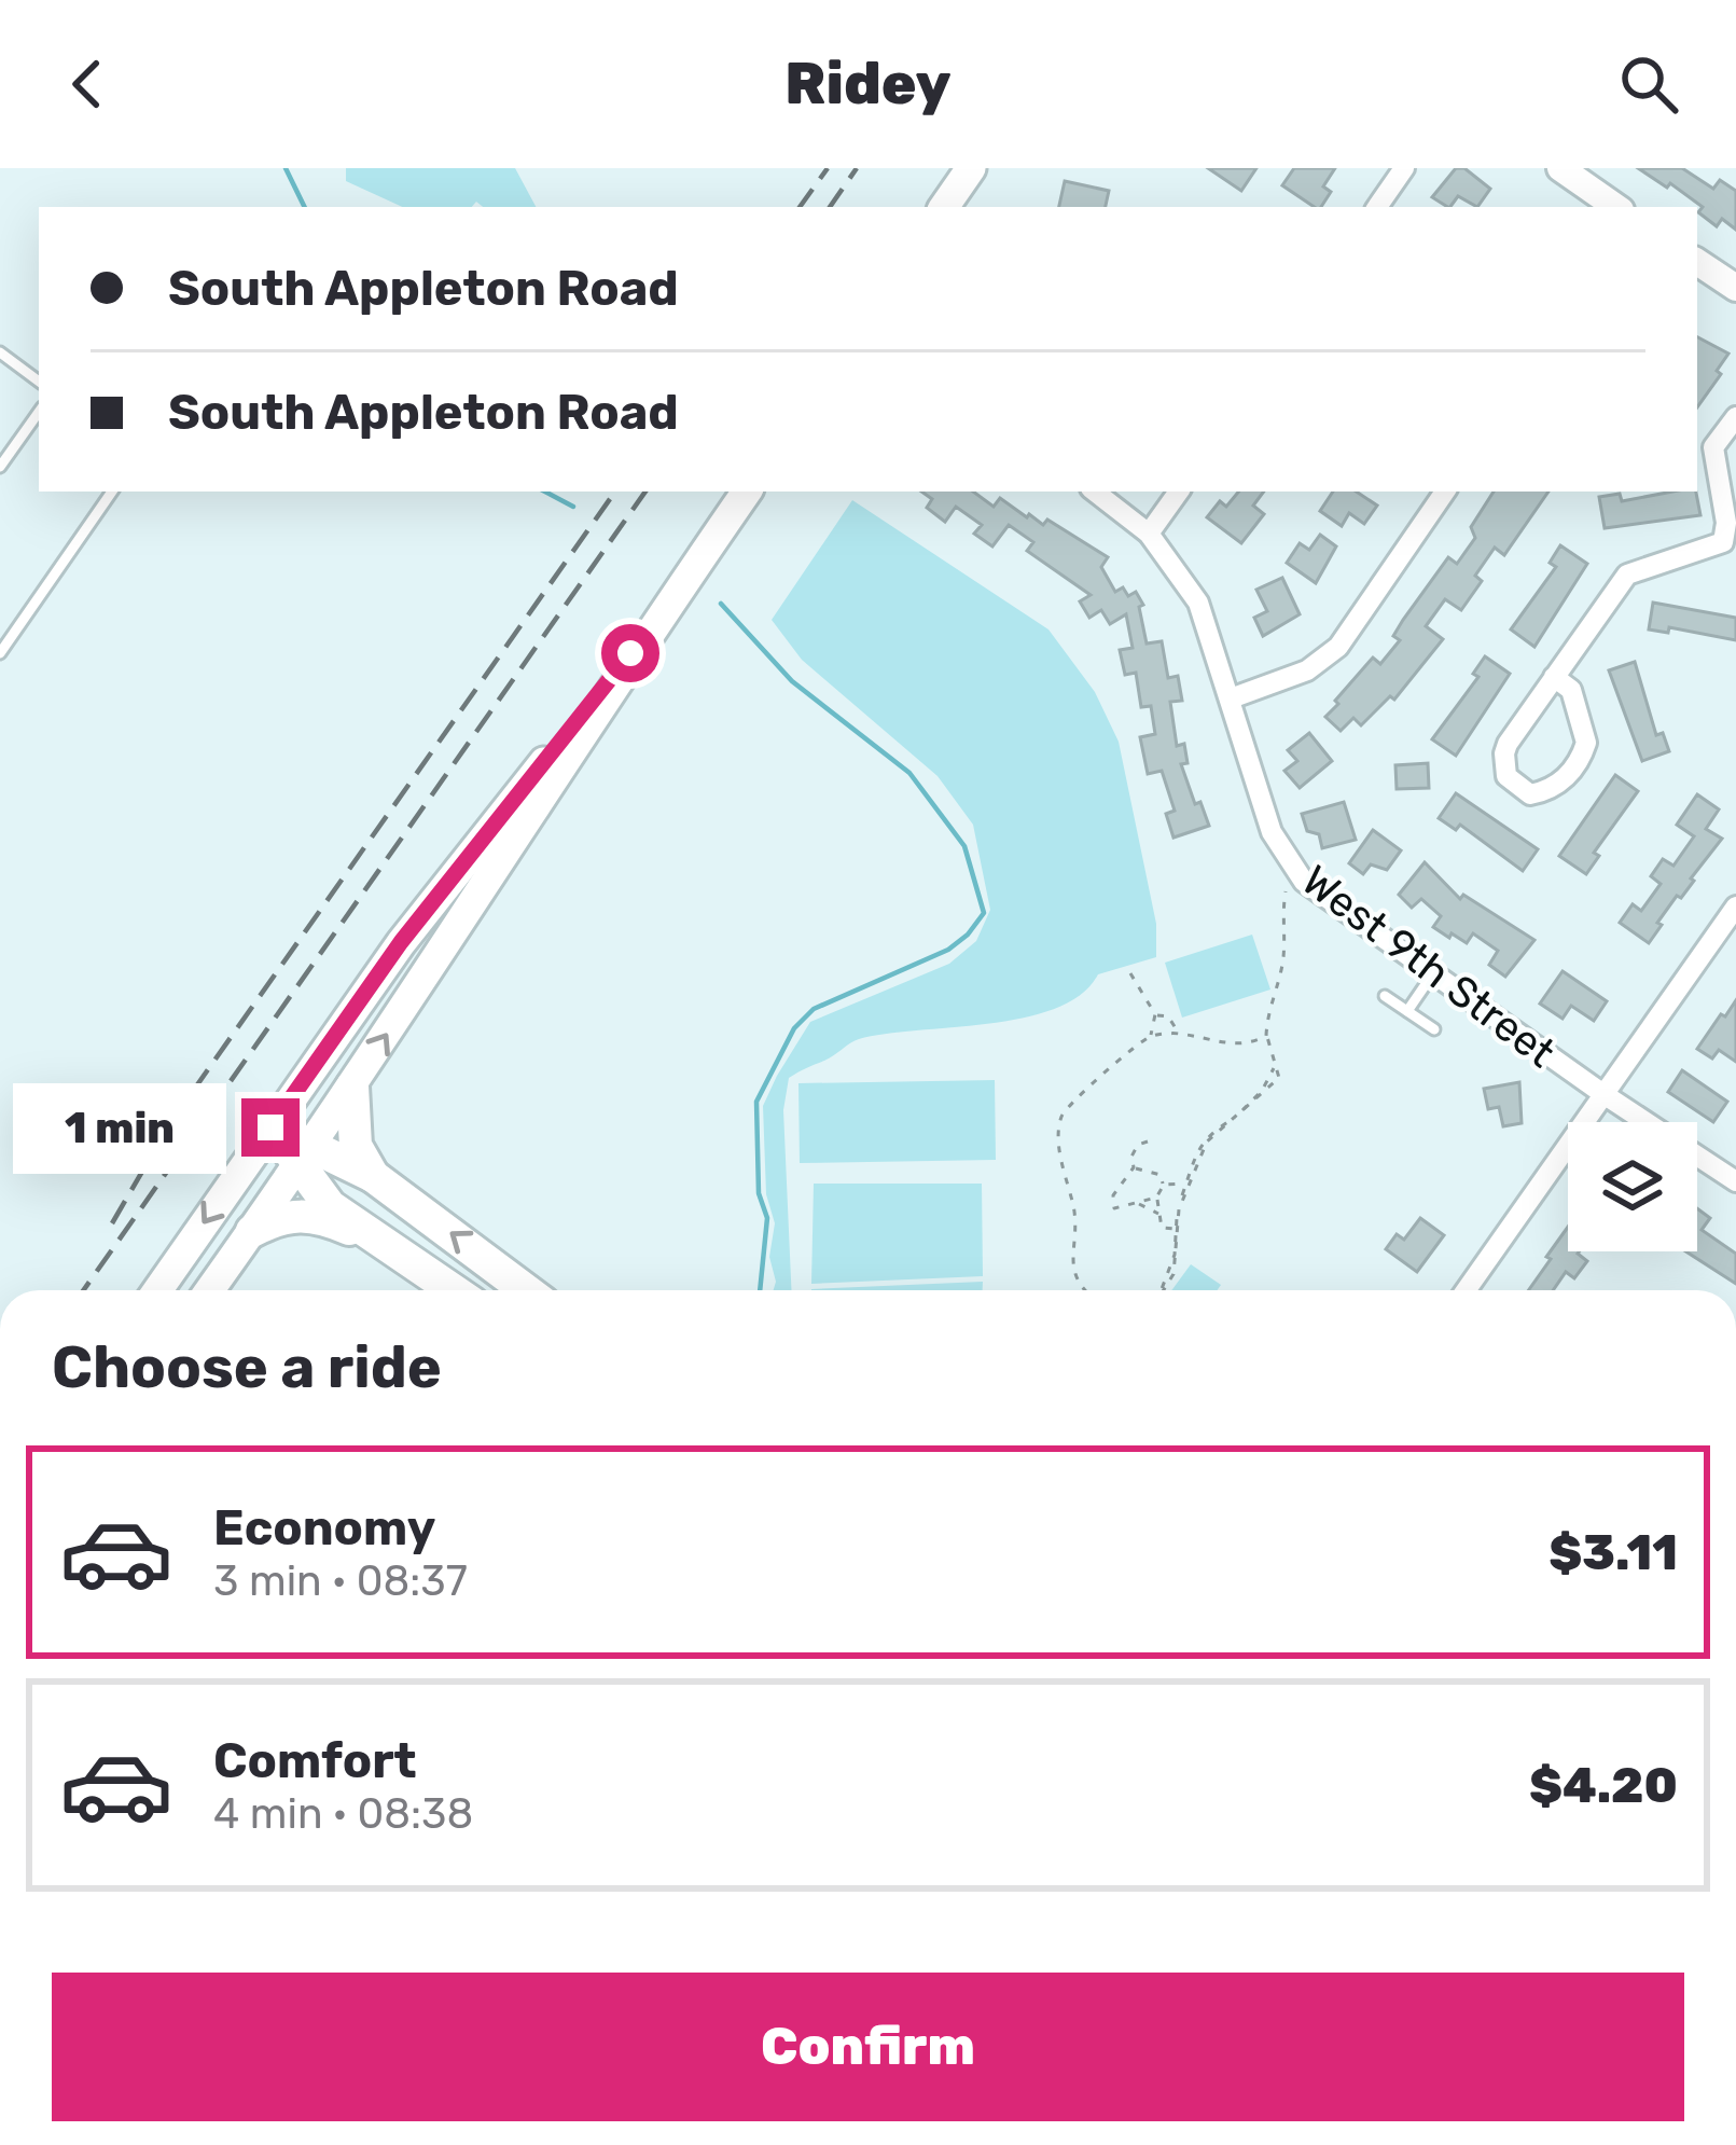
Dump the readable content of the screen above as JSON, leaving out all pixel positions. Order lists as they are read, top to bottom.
{
  "streets": {
    "street": ["West 9th Street"]
  },
  "page": {
    "header": "Ridey",
    "banner": ["South Appleton Road", "South Appleton Road"],
    "bubble": "1 min",
    "heading": "Choose a ride",
    "list": [
      {
        "name": "Economy",
        "note": "3 min · 08:37",
        "value": "$3.11"
      },
      {
        "name": "Comfort",
        "note": "4 min · 08:38",
        "value": "$4.20"
      }
    ],
    "buttons": "Confirm"
  }
}
